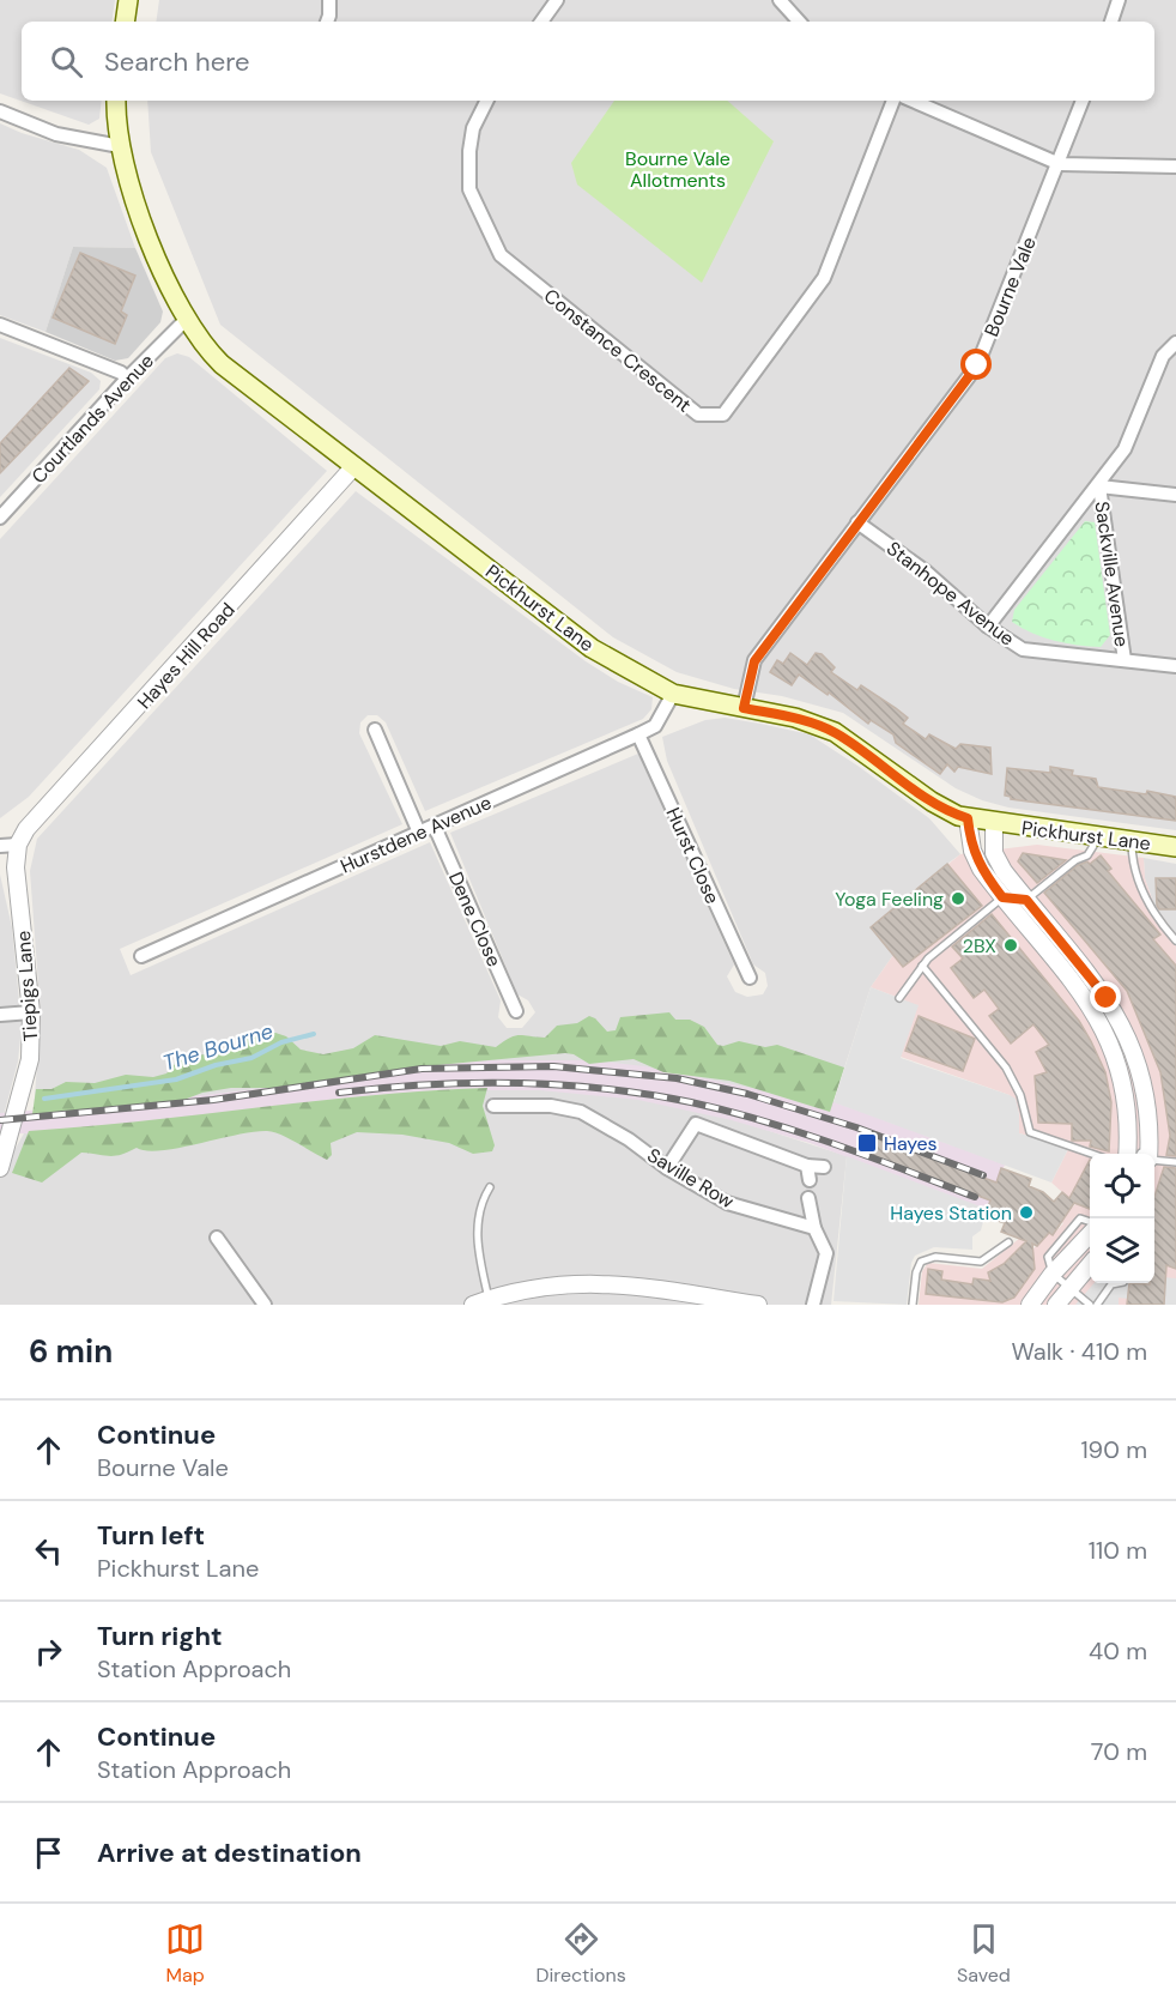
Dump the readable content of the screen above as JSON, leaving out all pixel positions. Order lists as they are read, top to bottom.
{
  "streets": {
    "main road": ["Pickhurst Lane"],
    "street": [
      "Bourne Vale",
      "Constance Crescent",
      "Courtlands Avenue",
      "Sackville Avenue",
      "Stanhope Avenue",
      "Hayes Hill Road",
      "Hurstdene Avenue",
      "Hurst Close",
      "Dene Close",
      "Tiepigs Lane",
      "Saville Row"
    ]
  },
  "crossings": [
    ["Bourne Vale", "Stanhope Avenue"],
    ["Bourne Vale", "Pickhurst Lane"],
    ["Courtlands Avenue", "Pickhurst Lane"],
    ["Sackville Avenue", "Stanhope Avenue"],
    ["Pickhurst Lane", "Hayes Hill Road"],
    ["Pickhurst Lane", "Hurstdene Avenue"],
    ["Hayes Hill Road", "Tiepigs Lane"],
    ["Hurstdene Avenue", "Hurst Close"],
    ["Hurstdene Avenue", "Dene Close"]
  ],
  "water": ["The Bourne"],
  "parks": ["Bourne Vale Allotments"],
  "places": {
    "other": ["Yoga Feeling", "2BX", "Hayes Station"],
    "transit": ["Hayes"]
  },
  "page": {
    "search": "Search here",
    "heading": ["6 min", "Walk · 410 m"],
    "list": [
      ["Continue", "Bourne Vale", "190 m"],
      ["Turn left", "Pickhurst Lane", "110 m"],
      ["Turn right", "Station Approach", "40 m"],
      ["Continue", "Station Approach", "70 m"],
      "Arrive at destination"
    ],
    "nav": ["Map", "Directions", "Saved"]
  }
}
